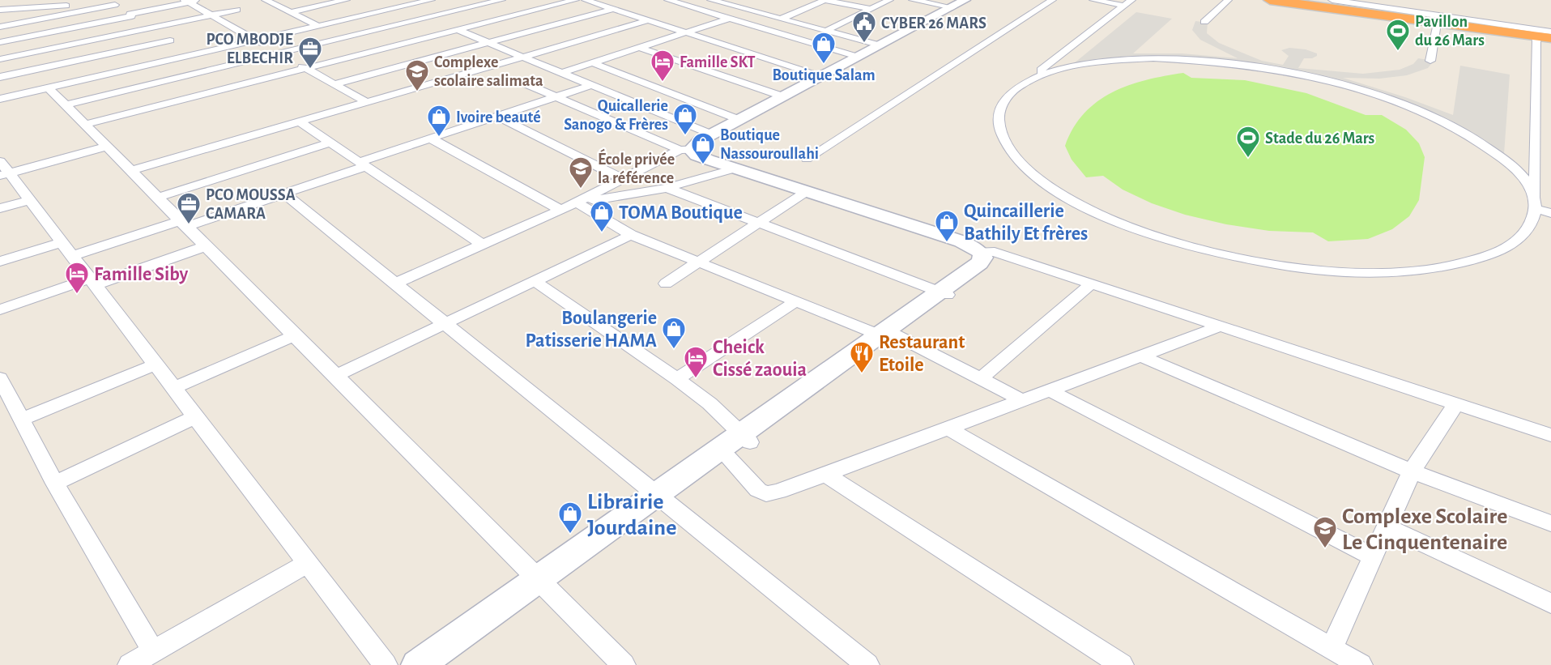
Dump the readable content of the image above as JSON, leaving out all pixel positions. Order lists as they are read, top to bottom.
{
  "places": {
    "public building": ["CYBER 26 MARS"],
    "sports": ["Pavillon du 26 Mars", "Stade du 26 Mars"],
    "shop": [
      "Boutique Salam",
      "Quicallerie Sanogo & Frères",
      "Ivoire beauté",
      "Boutique Nassouroullahi",
      "TOMA Boutique",
      "Quincaillerie Bathily Et frères",
      "Boulangerie Patisserie HAMA",
      "Librairie Jourdaine"
    ],
    "office": ["PCO MBODJE ELBECHIR", "PCO MOUSSA CAMARA"],
    "hotel": ["Famille SKT", "Famille Siby", "Cheick Cissé zaouia"],
    "school or university": ["Complexe scolaire salimata", "École privée la référence", "Complexe Scolaire Le Cinquentenaire"],
    "restaurant": ["Restaurant Etoile"]
  }
}
